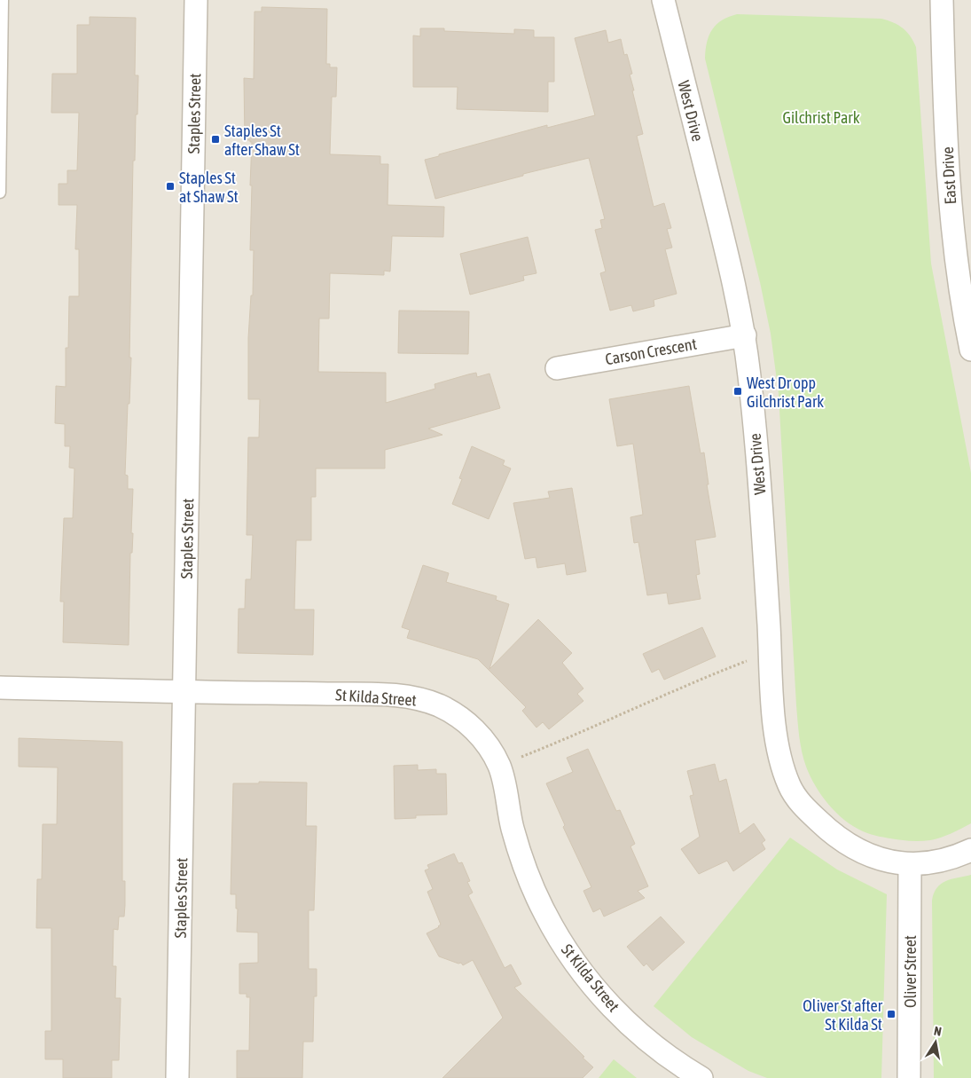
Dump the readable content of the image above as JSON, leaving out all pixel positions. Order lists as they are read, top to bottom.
{
  "streets": {
    "street": [
      "West Drive",
      "Staples Street",
      "East Drive",
      "Carson Crescent",
      "St Kilda Street",
      "Oliver Street"
    ]
  },
  "crossings": [
    ["West Drive", "Carson Crescent"],
    ["West Drive", "Oliver Street"],
    ["Staples Street", "St Kilda Street"]
  ],
  "parks": ["Gilchrist Park"],
  "places": {
    "transit": [
      "Staples St after Shaw St",
      "Staples St at Shaw St",
      "West Dr opp Gilchrist Park",
      "Oliver St after St Kilda St"
    ]
  },
  "north": "top"
}
